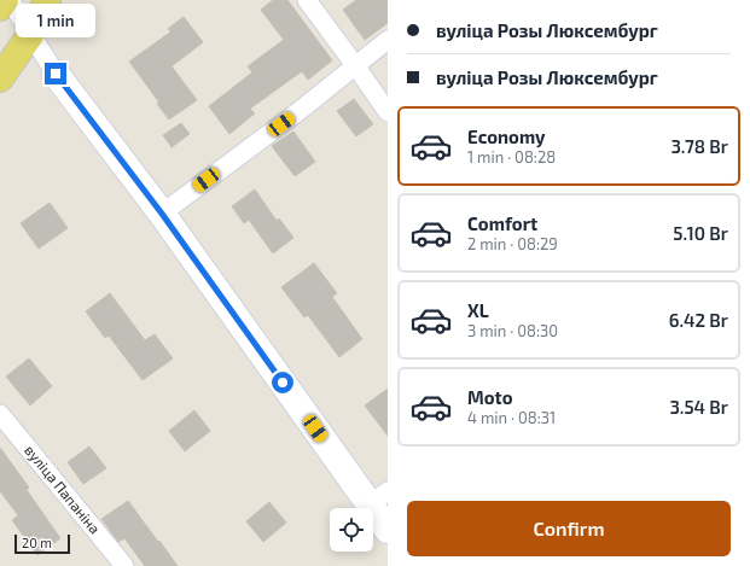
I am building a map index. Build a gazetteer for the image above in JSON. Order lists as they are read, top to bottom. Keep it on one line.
{"streets":{"street":["вуліца Папаніна"]},"scale_bar":"20 m","page":{"banner":["вуліца Розы Люксембург","вуліца Розы Люксембург"],"bubble":"1 min","list":[{"name":"Economy","note":"1 min · 08:28","value":"3.78 Br"},{"name":"Comfort","note":"2 min · 08:29","value":"5.10 Br"},{"name":"XL","note":"3 min · 08:30","value":"6.42 Br"},{"name":"Moto","note":"4 min · 08:31","value":"3.54 Br"}],"buttons":"Confirm","scale":"20 m"}}
